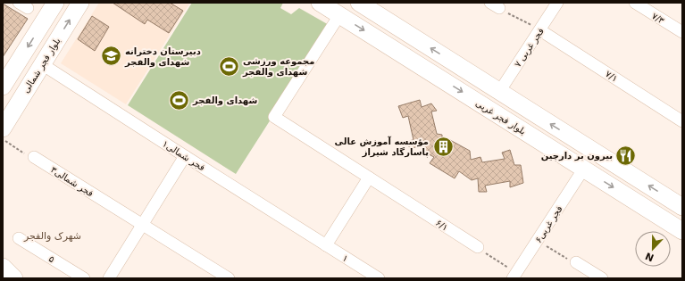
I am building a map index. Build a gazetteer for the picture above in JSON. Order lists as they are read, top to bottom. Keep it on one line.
{"streets":{"main road":["بلوار فجر شمالی","بلوار فجر غربی"],"street":["۷/۳","۷ فجر غربی","۷/۱","فجر شمالی۱","فجر شمالی۳","فجر غربی۶","۶/۱","۱","۵"]},"crossings":[["۷ فجر غربی","۷/۱"],["بلوار فجر شمالی","فجر شمالی۱"],["بلوار فجر غربی","فجر غربی۶"],["بلوار فجر غربی","۶/۱"],["فجر شمالی۱","۱"]],"districts":["شهرک والفجر"],"places":{"school or university":["دبیرستان دخترانه شهدای والفجر"],"sports":["مجموعه ورزشی شهدای والفجر","شهدای والفجر"],"building":["مؤسسه آموزش عالی پاسارگاد شیراز"],"restaurant":["بیرون بر دارچین"]},"north":"bottom"}
